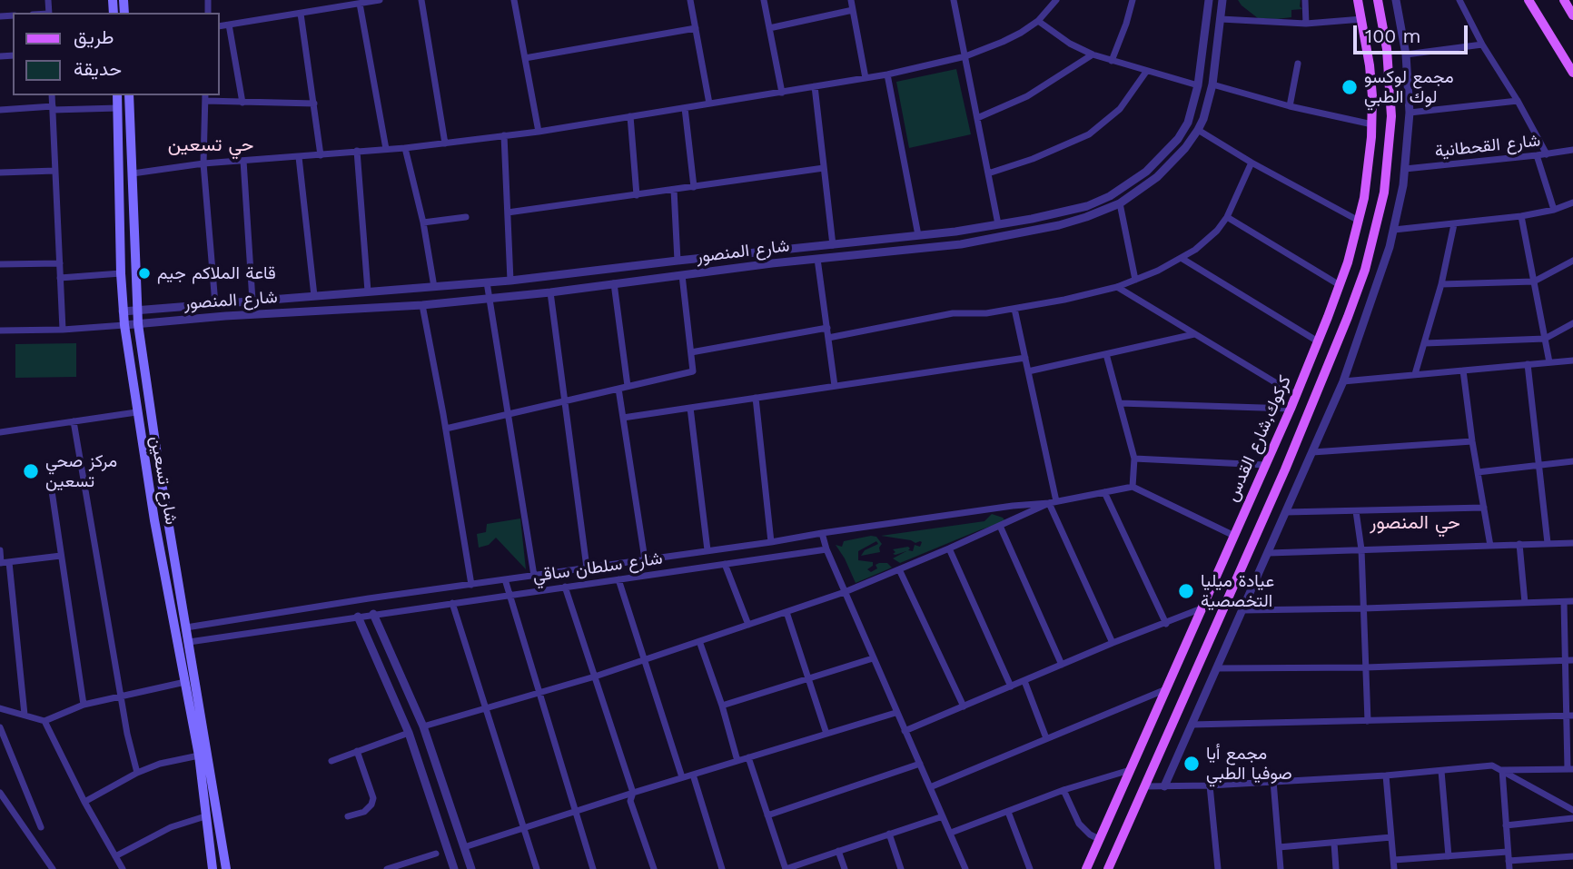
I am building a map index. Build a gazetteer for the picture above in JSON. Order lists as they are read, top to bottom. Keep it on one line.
{"streets":{"main road":["كركوك,شارع القدس","شارع تسعين"],"street":["شارع القحطانية","شارع المنصور","شارع سلطان ساقي"]},"crossings":[["شارع المنصور","شارع تسعين"],["شارع تسعين","شارع سلطان ساقي"]],"districts":["حي تسعين","حي المنصور"],"places":["مجمع لوكسو لوك الطبي","قاعة الملاكم جيم","مركز صحي تسعين","عيادة ميليا التخصصية","مجمع أيا صوفيا الطبي"],"legend":["طريق","حديقة"],"scale_bar":"100 m"}
